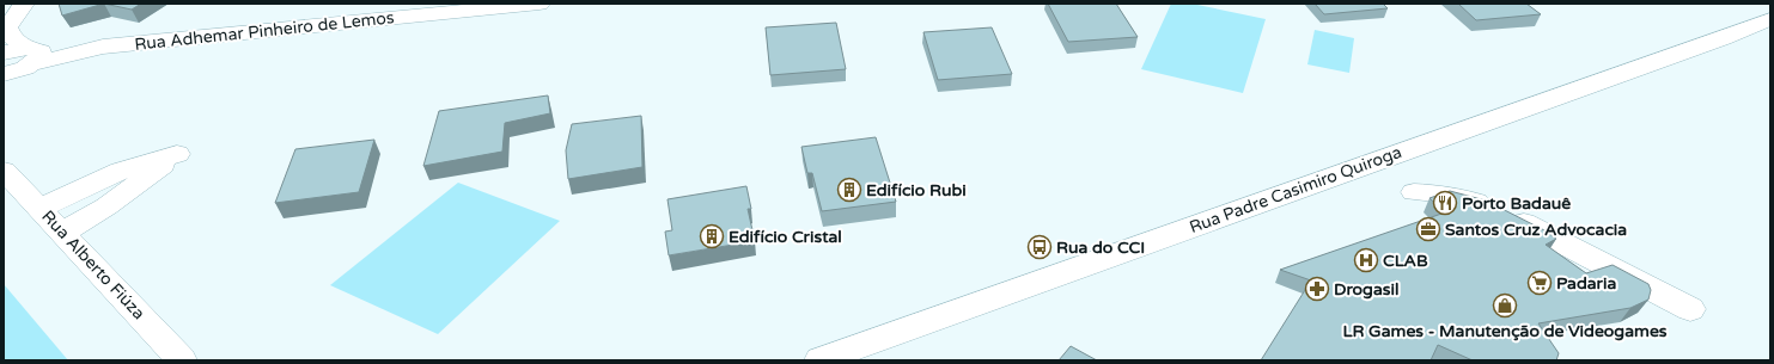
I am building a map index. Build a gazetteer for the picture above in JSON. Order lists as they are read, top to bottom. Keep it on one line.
{"streets":{"street":["Rua Adhemar Pinheiro de Lemos","Rua Padre Casimiro Quiroga","Rua Alberto Fiúza"]},"places":{"building":["Edifício Rubi","Edifício Cristal"],"restaurant":["Porto Badauê"],"office":["Santos Cruz Advocacia"],"bus stop":["Rua do CCI"],"hospital":["CLAB"],"supermarket":["Padaria"],"pharmacy":["Drogasil"],"shop":["LR Games - Manutenção de Videogames"]}}
